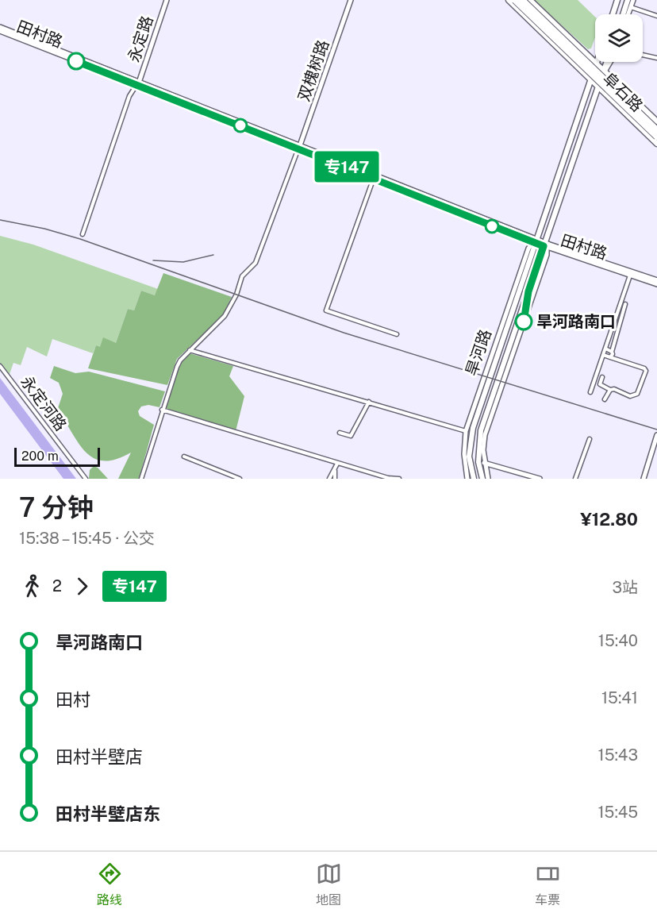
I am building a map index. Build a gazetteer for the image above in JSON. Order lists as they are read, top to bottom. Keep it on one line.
{"streets":{"highway":["阜石路"],"main road":["田村路","永定路","双槐树路","旱河路"],"street":["永定河路"]},"crossings":[["田村路","永定路"],["田村路","双槐树路"],["田村路","旱河路"],["阜石路","旱河路"]],"places":["旱河路南口"],"lines":["bus line 专147"],"scale_bar":"200 m","page":{"on_map":"专147","scale":"200 m","heading":["7 分钟","15:38 – 15:45 · 公交","¥12.80"],"legs":["2","专147","3站"],"list":[{"name":"旱河路南口","value":"15:40"},{"name":"田村","value":"15:41"},{"name":"田村半壁店","value":"15:43"},{"name":"田村半壁店东","value":"15:45"}],"tabs":["路线","地图","车票"]}}
